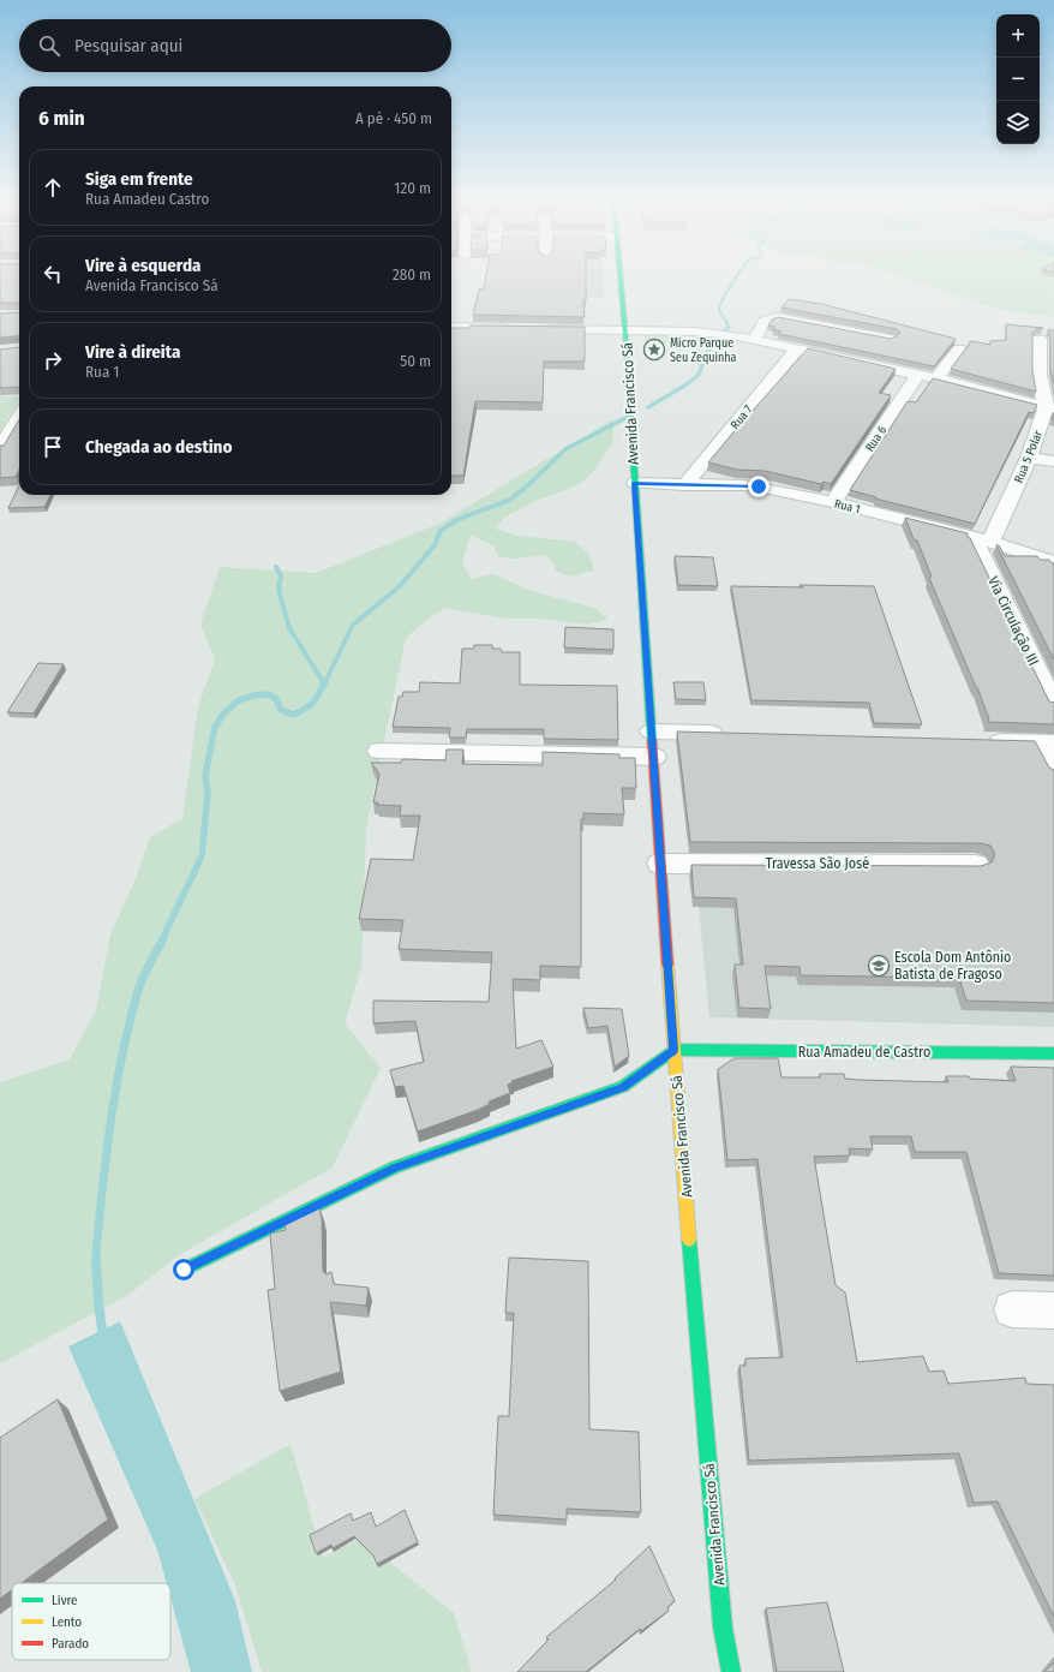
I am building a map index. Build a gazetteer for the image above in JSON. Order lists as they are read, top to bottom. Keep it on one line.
{"streets":{"main road":["Avenida Francisco Sá","Rua Amadeu de Castro"],"street":["Rua 7","Rua 6","Rua 5 Polar","Rua 1","Via Circulação III","Travessa São José"]},"crossings":[["Avenida Francisco Sá","Rua 1"],["Avenida Francisco Sá","Travessa São José"],["Avenida Francisco Sá","Rua Amadeu de Castro"],["Rua 7","Rua 1"],["Rua 6","Rua 1"],["Rua 5 Polar","Rua 1"],["Rua 5 Polar","Via Circulação III"],["Rua 1","Via Circulação III"]],"places":{"place":["Micro Parque Seu Zequinha"],"school or university":["Escola Dom Antônio Batista de Fragoso"]},"legend":["Livre","Lento","Parado"],"page":{"map_buttons":["+","−"],"search":"Pesquisar aqui","heading":["6 min","A pé · 450 m"],"list":[["Siga em frente","Rua Amadeu Castro","120 m"],["Vire à esquerda","Avenida Francisco Sá","280 m"],["Vire à direita","Rua 1","50 m"],"Chegada ao destino"]}}
